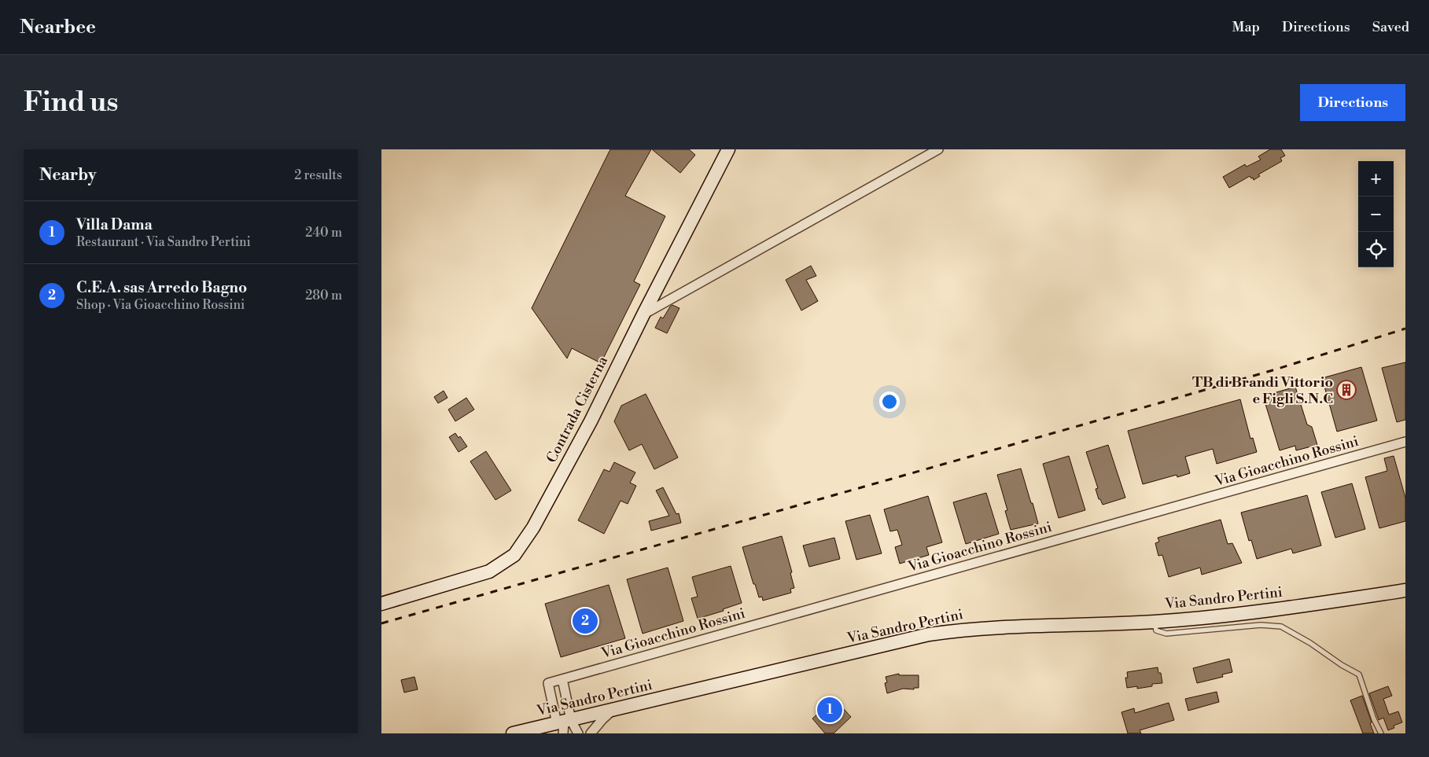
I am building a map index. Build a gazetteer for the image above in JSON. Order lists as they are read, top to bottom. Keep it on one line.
{"streets":{"main road":["Contrada Cisterna","Via Sandro Pertini"],"street":["Via Gioacchino Rossini"]},"crossings":[["Via Gioacchino Rossini","Via Sandro Pertini"]],"places":{"building":["TB di Brandi Vittorio e Figli S.N.C"]},"page":{"header":"Nearbee","nav":["Map","Directions","Saved"],"buttons":"Directions","title":"Find us","heading":["Nearby","2 results"],"map_buttons":["+","−"],"list":[{"mark":"1","name":"Villa Dama","note":"Restaurant · Via Sandro Pertini","value":"240 m"},{"mark":"2","name":"C.E.A. sas Arredo Bagno","note":"Shop · Via Gioacchino Rossini","value":"280 m"}],"pins":["2","1"]}}
